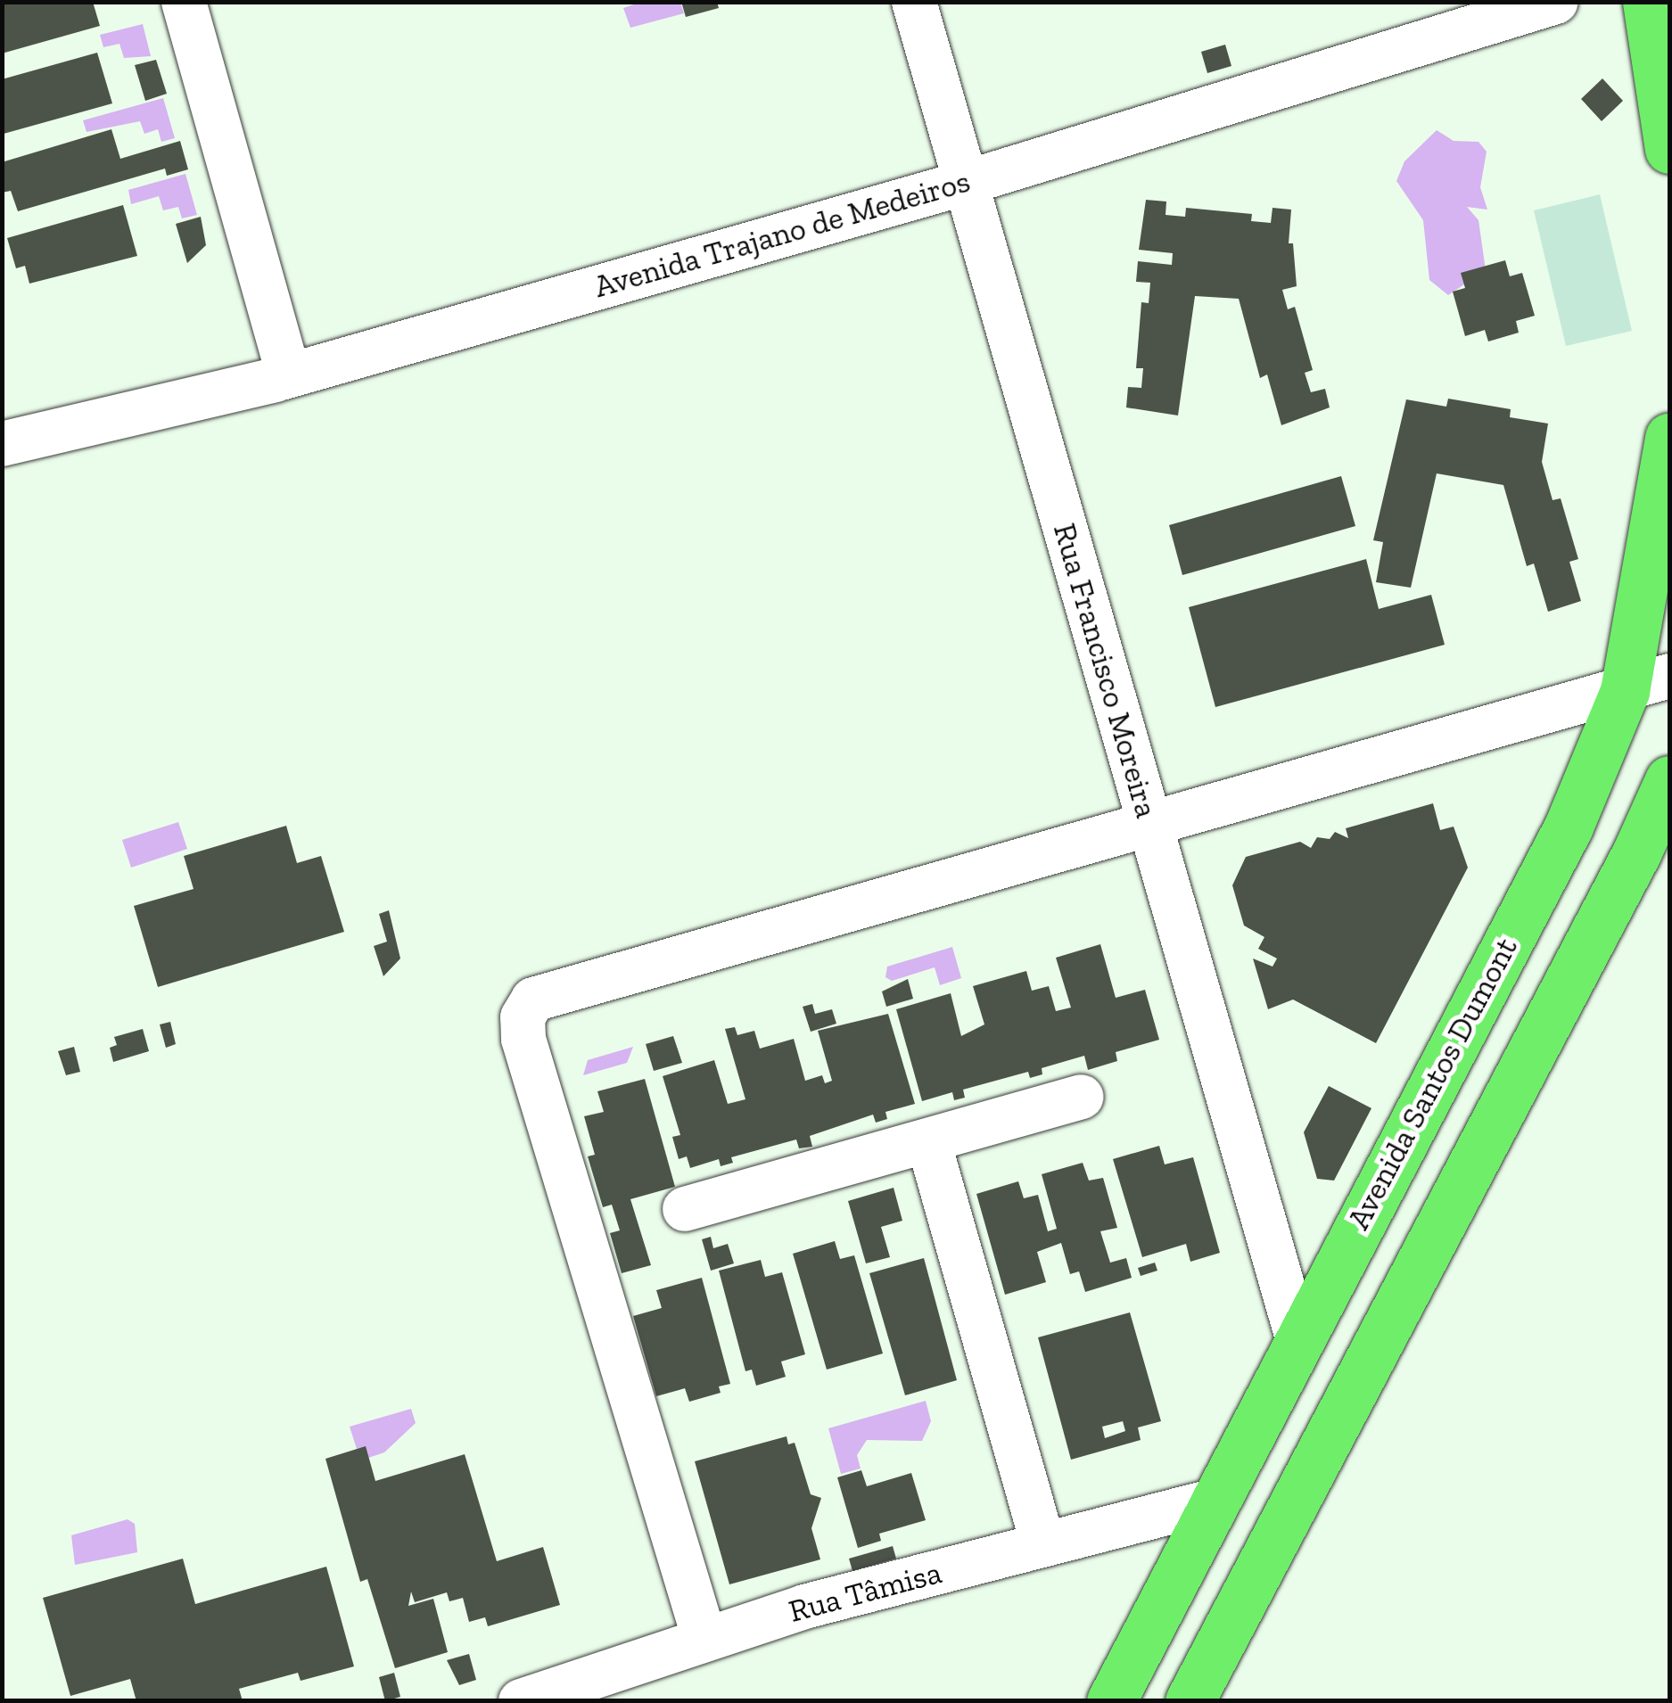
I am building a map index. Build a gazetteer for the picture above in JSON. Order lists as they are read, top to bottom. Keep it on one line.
{"streets":{"main road":["Avenida Santos Dumont"],"street":["Avenida Trajano de Medeiros","Rua Francisco Moreira","Rua Tâmisa"]},"crossings":[["Avenida Trajano de Medeiros","Rua Francisco Moreira"],["Rua Francisco Moreira","Avenida Santos Dumont"],["Avenida Santos Dumont","Rua Tâmisa"]]}
